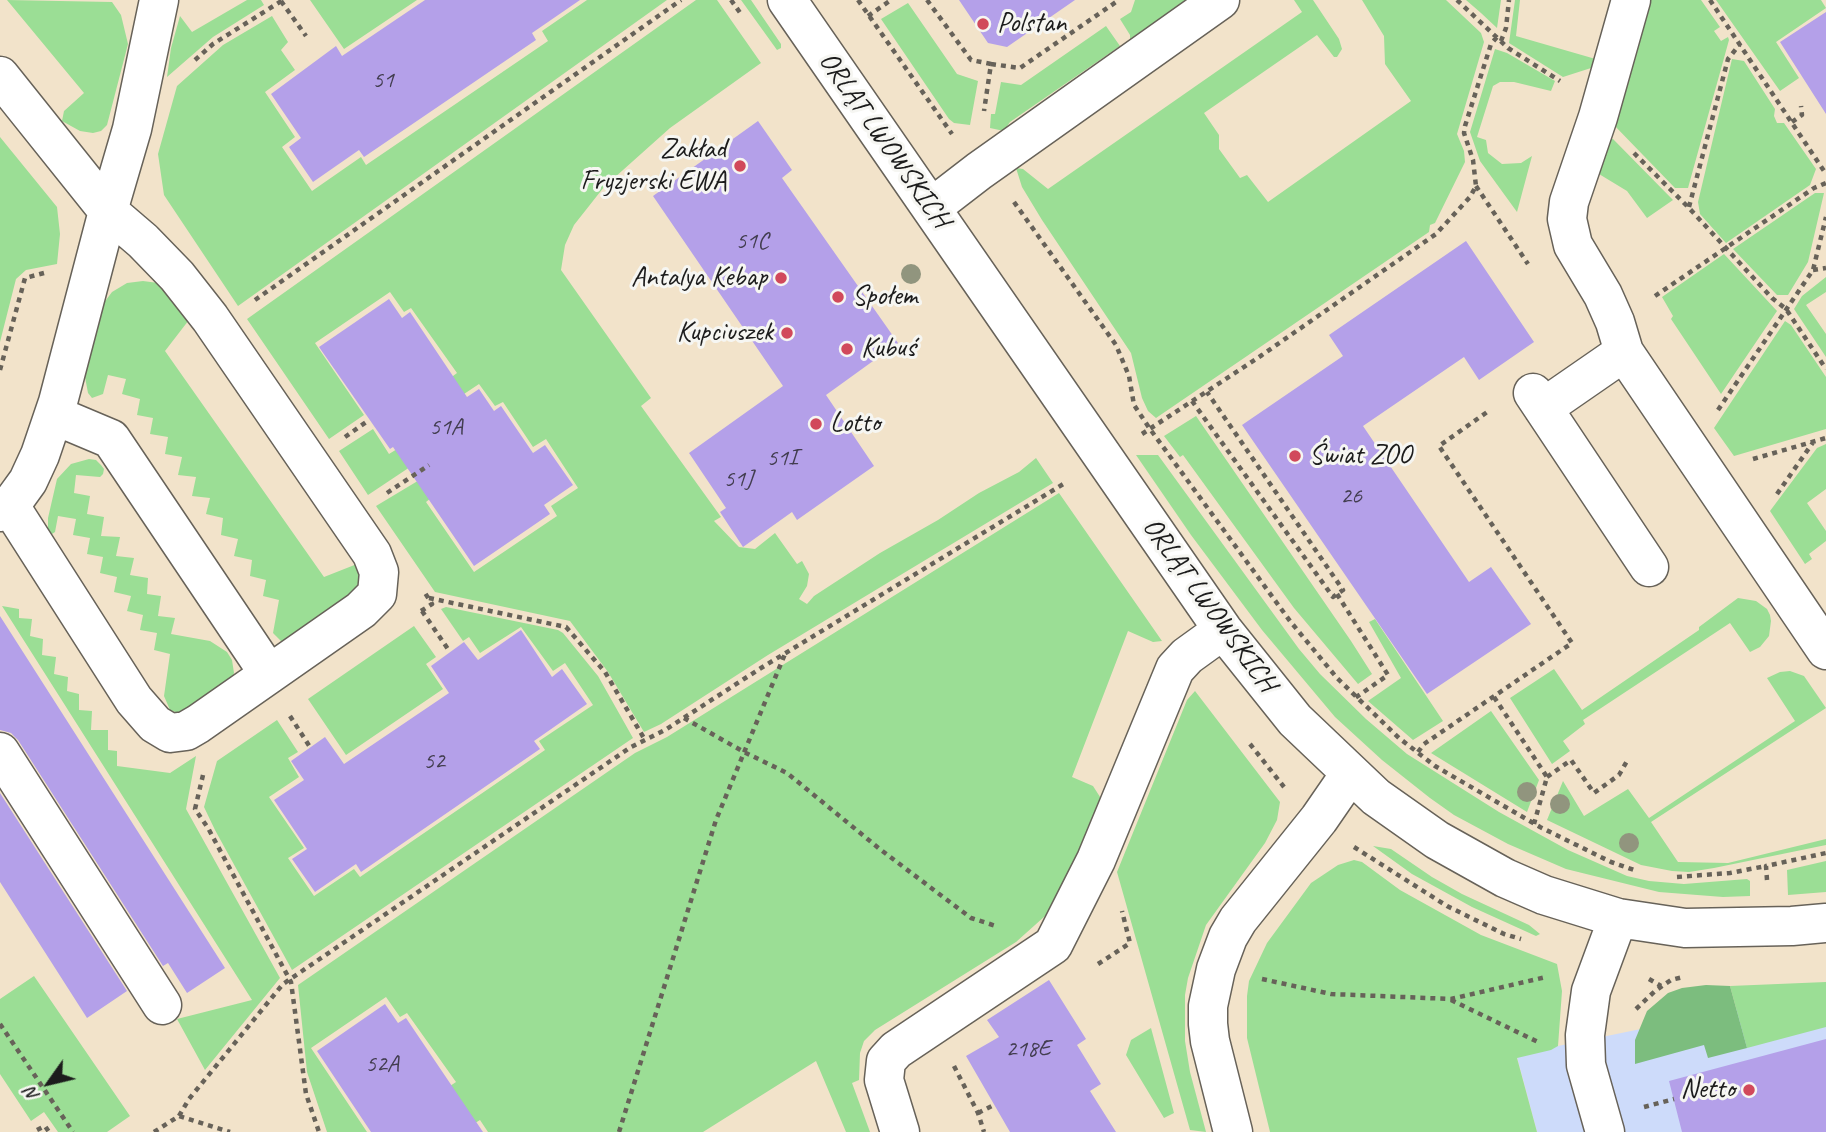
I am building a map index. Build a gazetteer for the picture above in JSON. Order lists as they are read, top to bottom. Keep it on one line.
{"streets":{"street":["ORLĄT LWOWSKICH"]},"places":["Polstan","Zakład Fryzjerski EWA","Antalya Kebap","Społem","Kupciuszek","Kubuś","Lotto","Świat ZOO","Netto"],"house_numbers":["51","51C","51A","51I","51J","26","52","218E","52A"],"north":"bottom left"}
